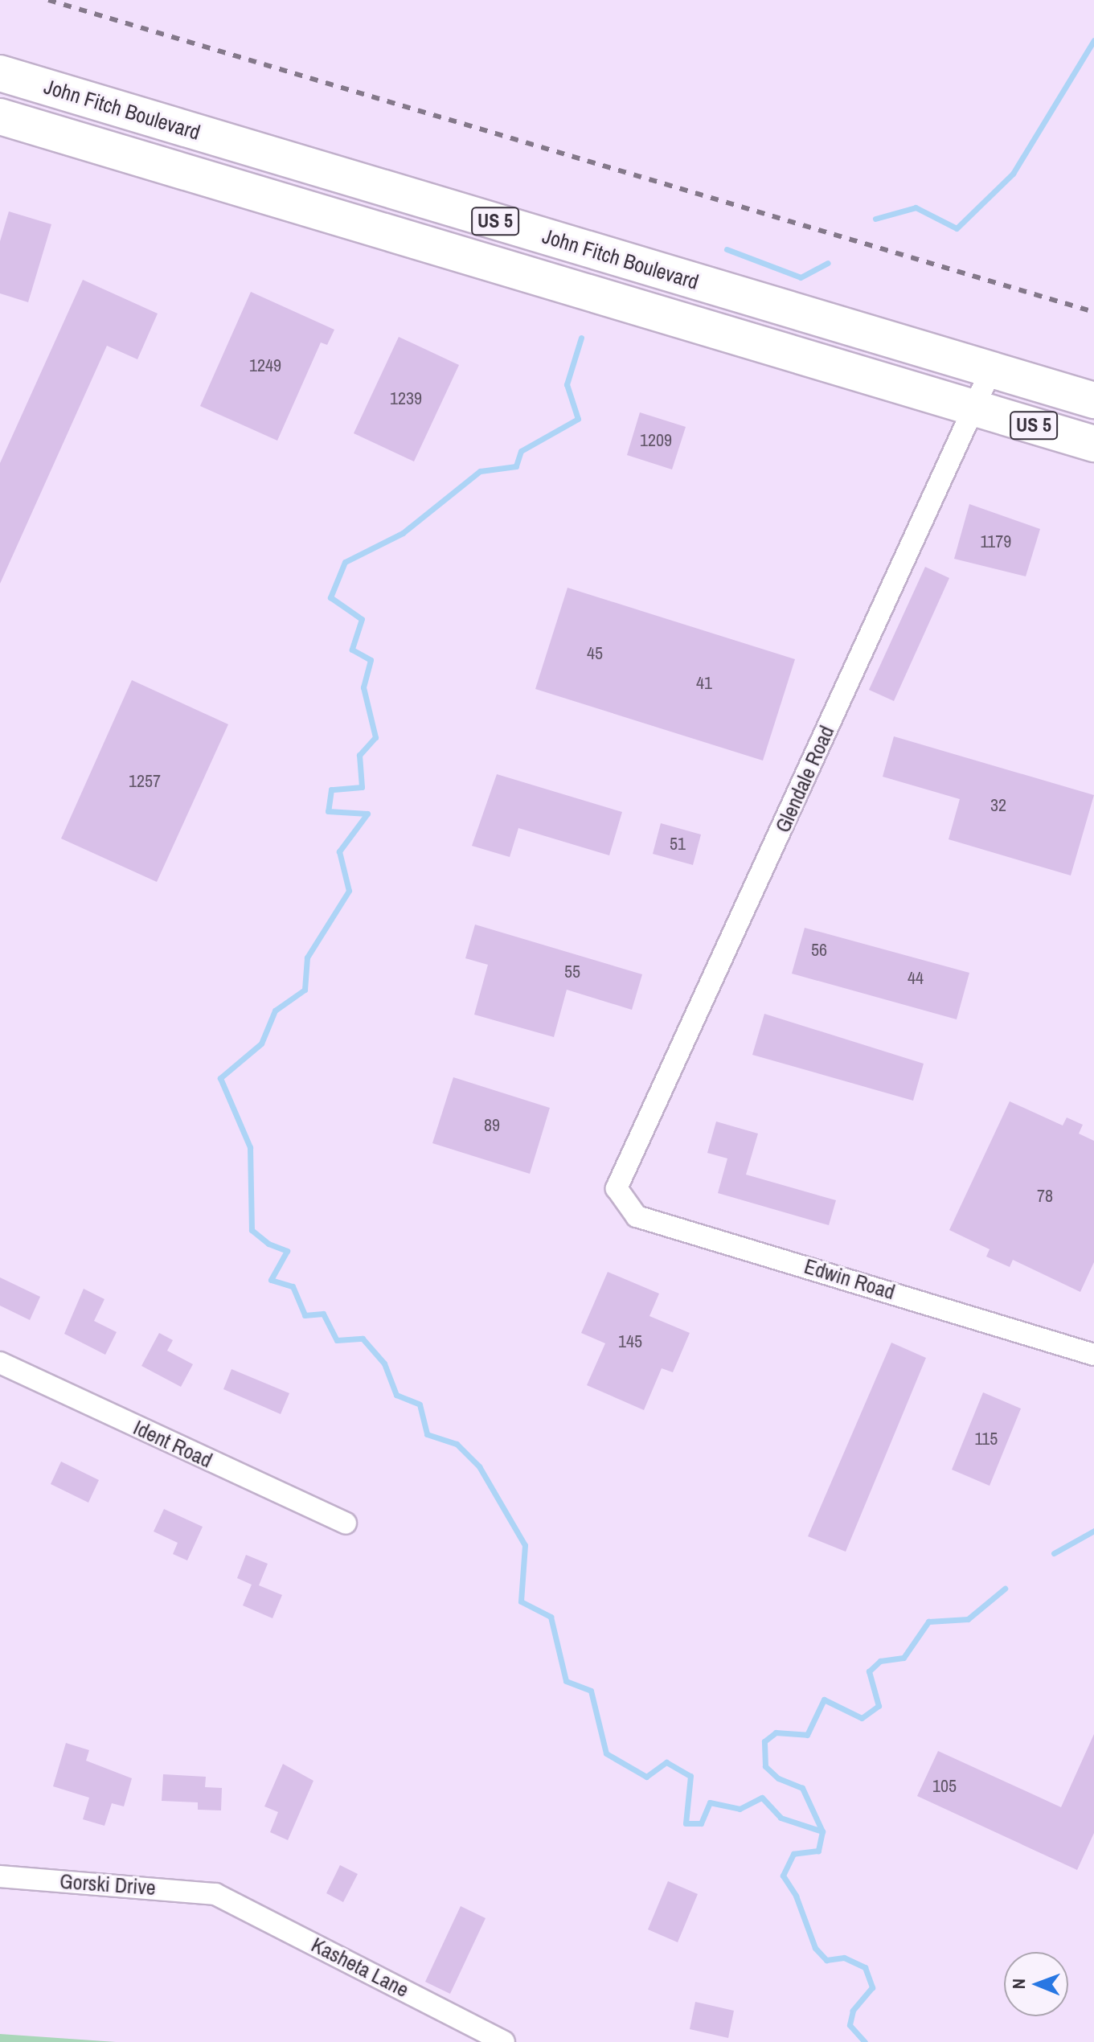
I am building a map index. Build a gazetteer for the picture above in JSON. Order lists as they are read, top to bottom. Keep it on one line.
{"streets":{"highway":["John Fitch Boulevard","US 5"],"street":["Glendale Road","Edwin Road","Ident Road","Gorski Drive","Kasheta Lane"]},"crossings":[["John Fitch Boulevard","Glendale Road"],["Glendale Road","Edwin Road"],["Gorski Drive","Kasheta Lane"]],"house_numbers":["1249","1239","1209","1179","45","41","1257","32","51","56","55","44","89","78","145","115","105"],"north":"left"}
